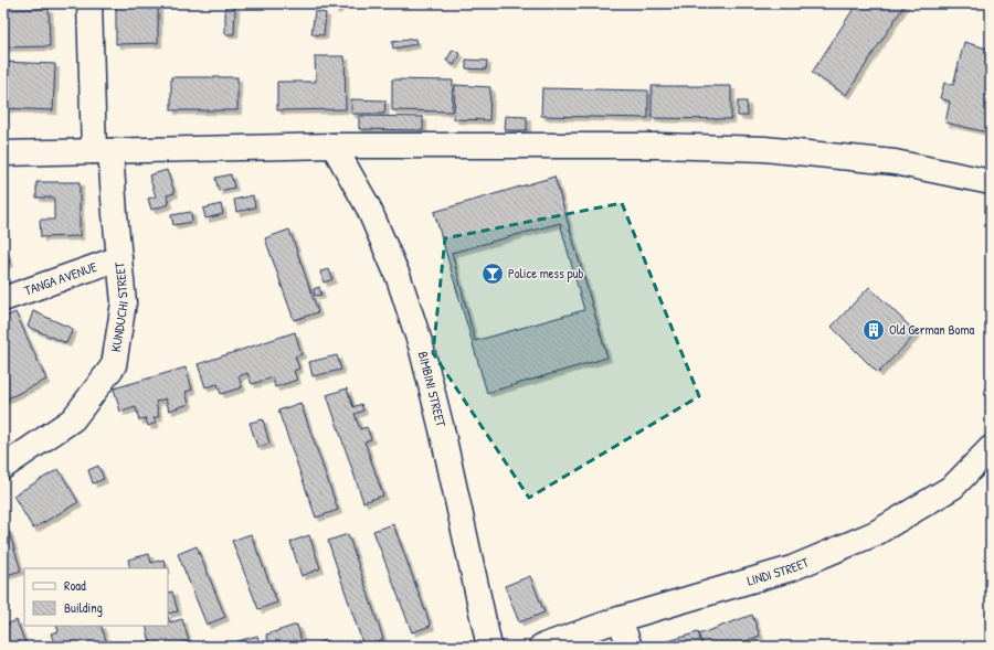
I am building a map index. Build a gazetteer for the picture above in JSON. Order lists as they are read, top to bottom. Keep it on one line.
{"streets":{"main road":["TANGA AVENUE","KUNDUCHI STREET","BIMBINI STREET","LINDI STREET"]},"crossings":[["TANGA AVENUE","KUNDUCHI STREET"]],"places":{"bar":["Police mess pub"],"building":["Old German Boma"]},"legend":["Road","Building"]}
